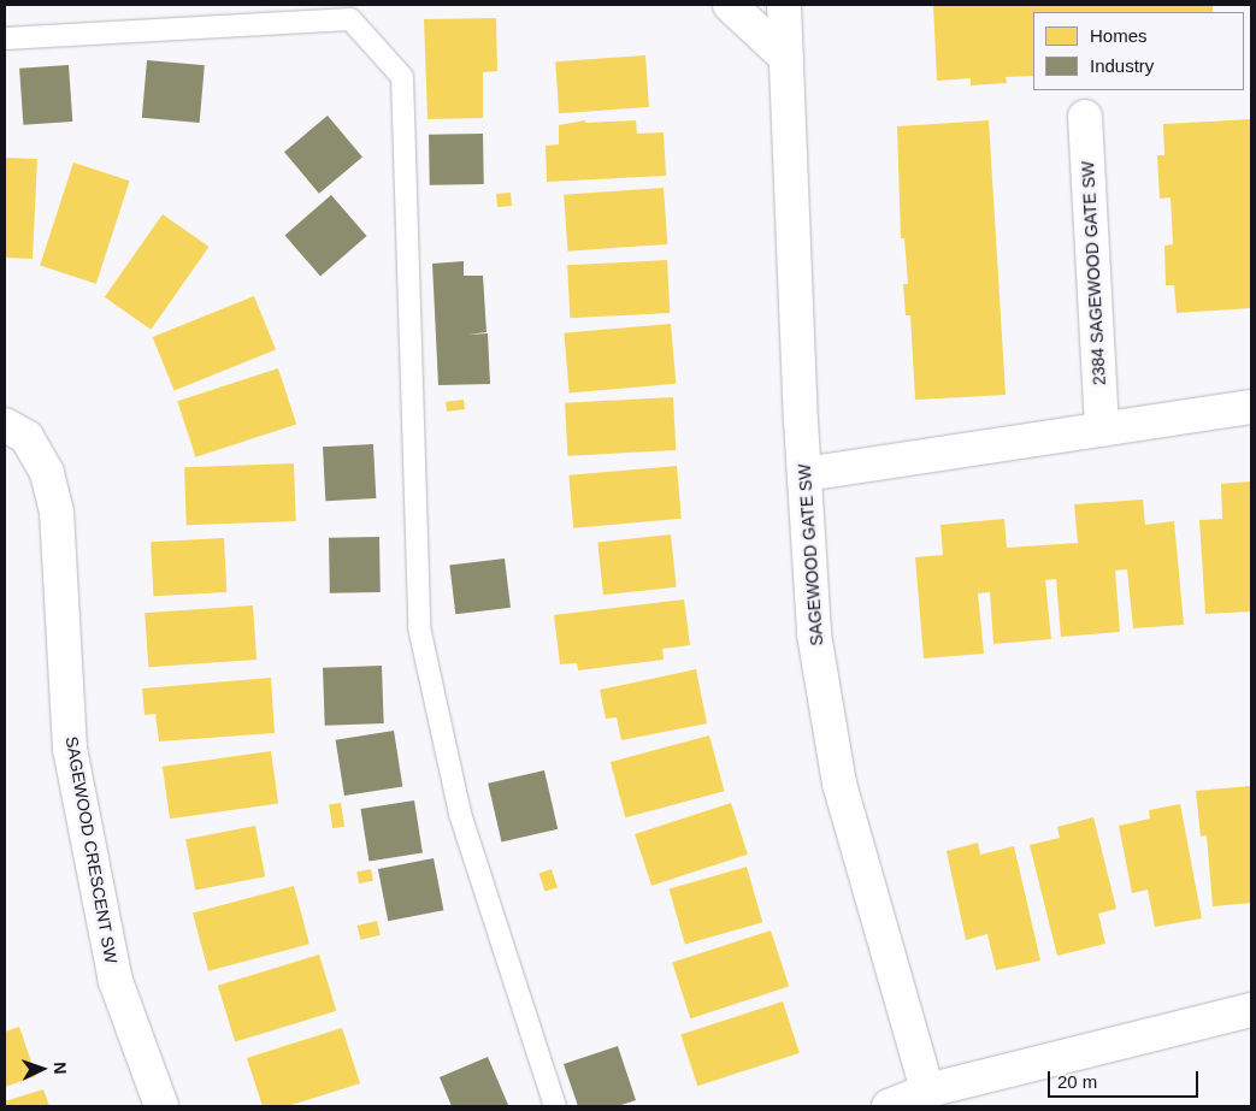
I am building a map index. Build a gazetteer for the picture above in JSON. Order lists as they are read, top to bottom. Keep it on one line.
{"streets":{"street":["2384 SAGEWOOD GATE SW","SAGEWOOD GATE SW","SAGEWOOD CRESCENT SW"]},"legend":["Homes","Industry"],"scale_bar":"20 m","north":"right"}
